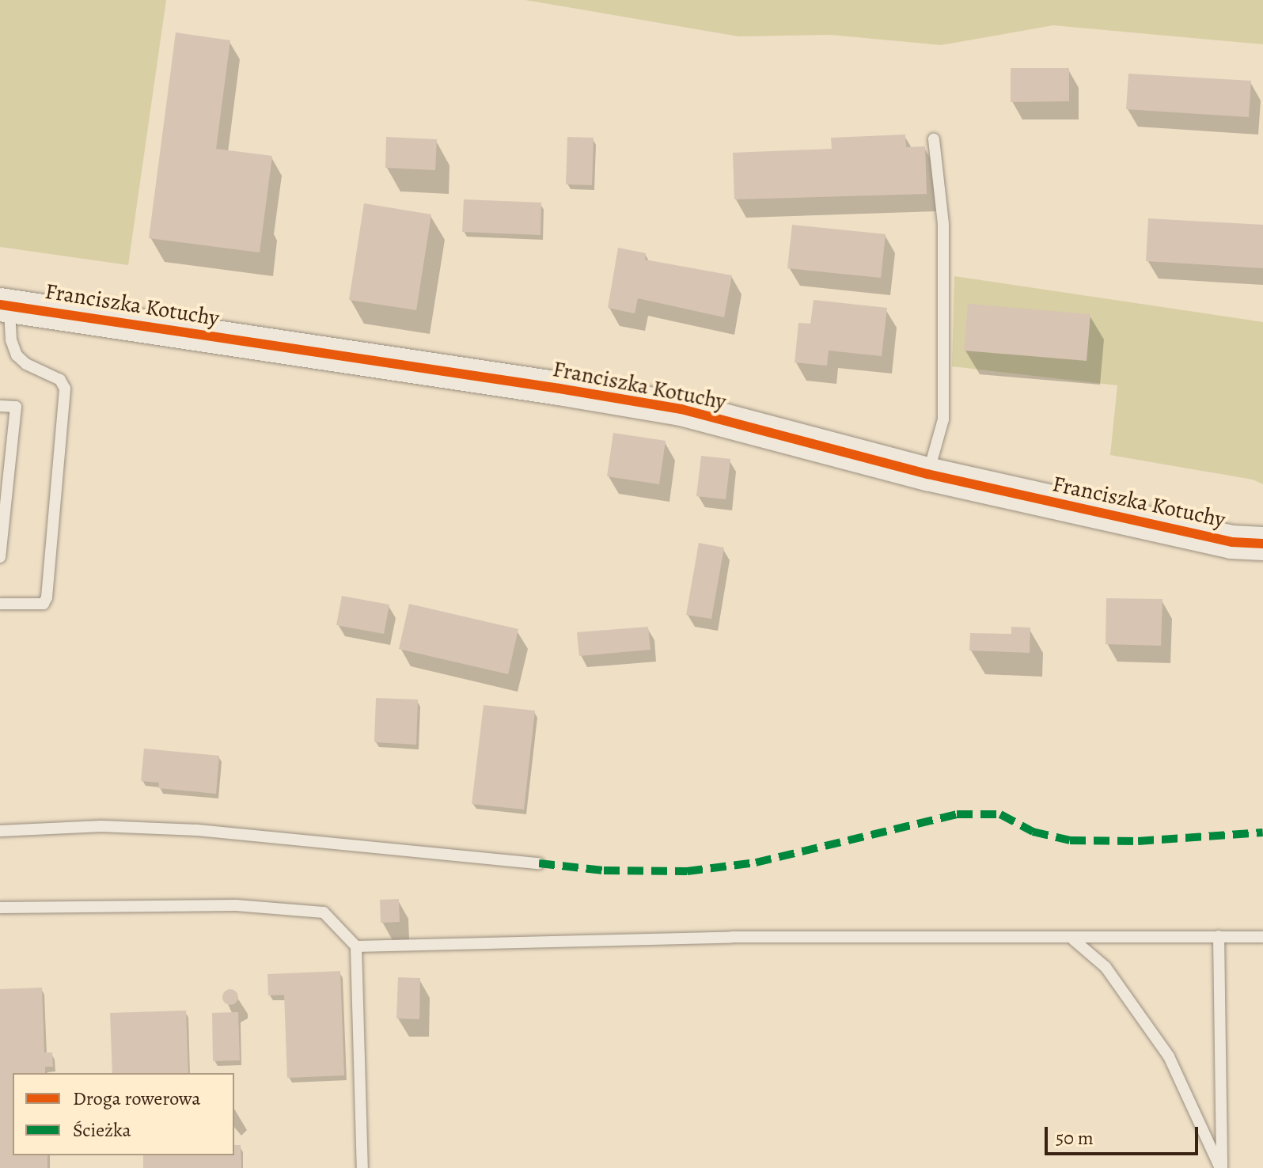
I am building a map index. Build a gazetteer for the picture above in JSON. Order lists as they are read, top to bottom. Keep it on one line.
{"streets":{"street":["Franciszka Kotuchy"]},"legend":["Droga rowerowa","Ścieżka"],"scale_bar":"50 m"}
